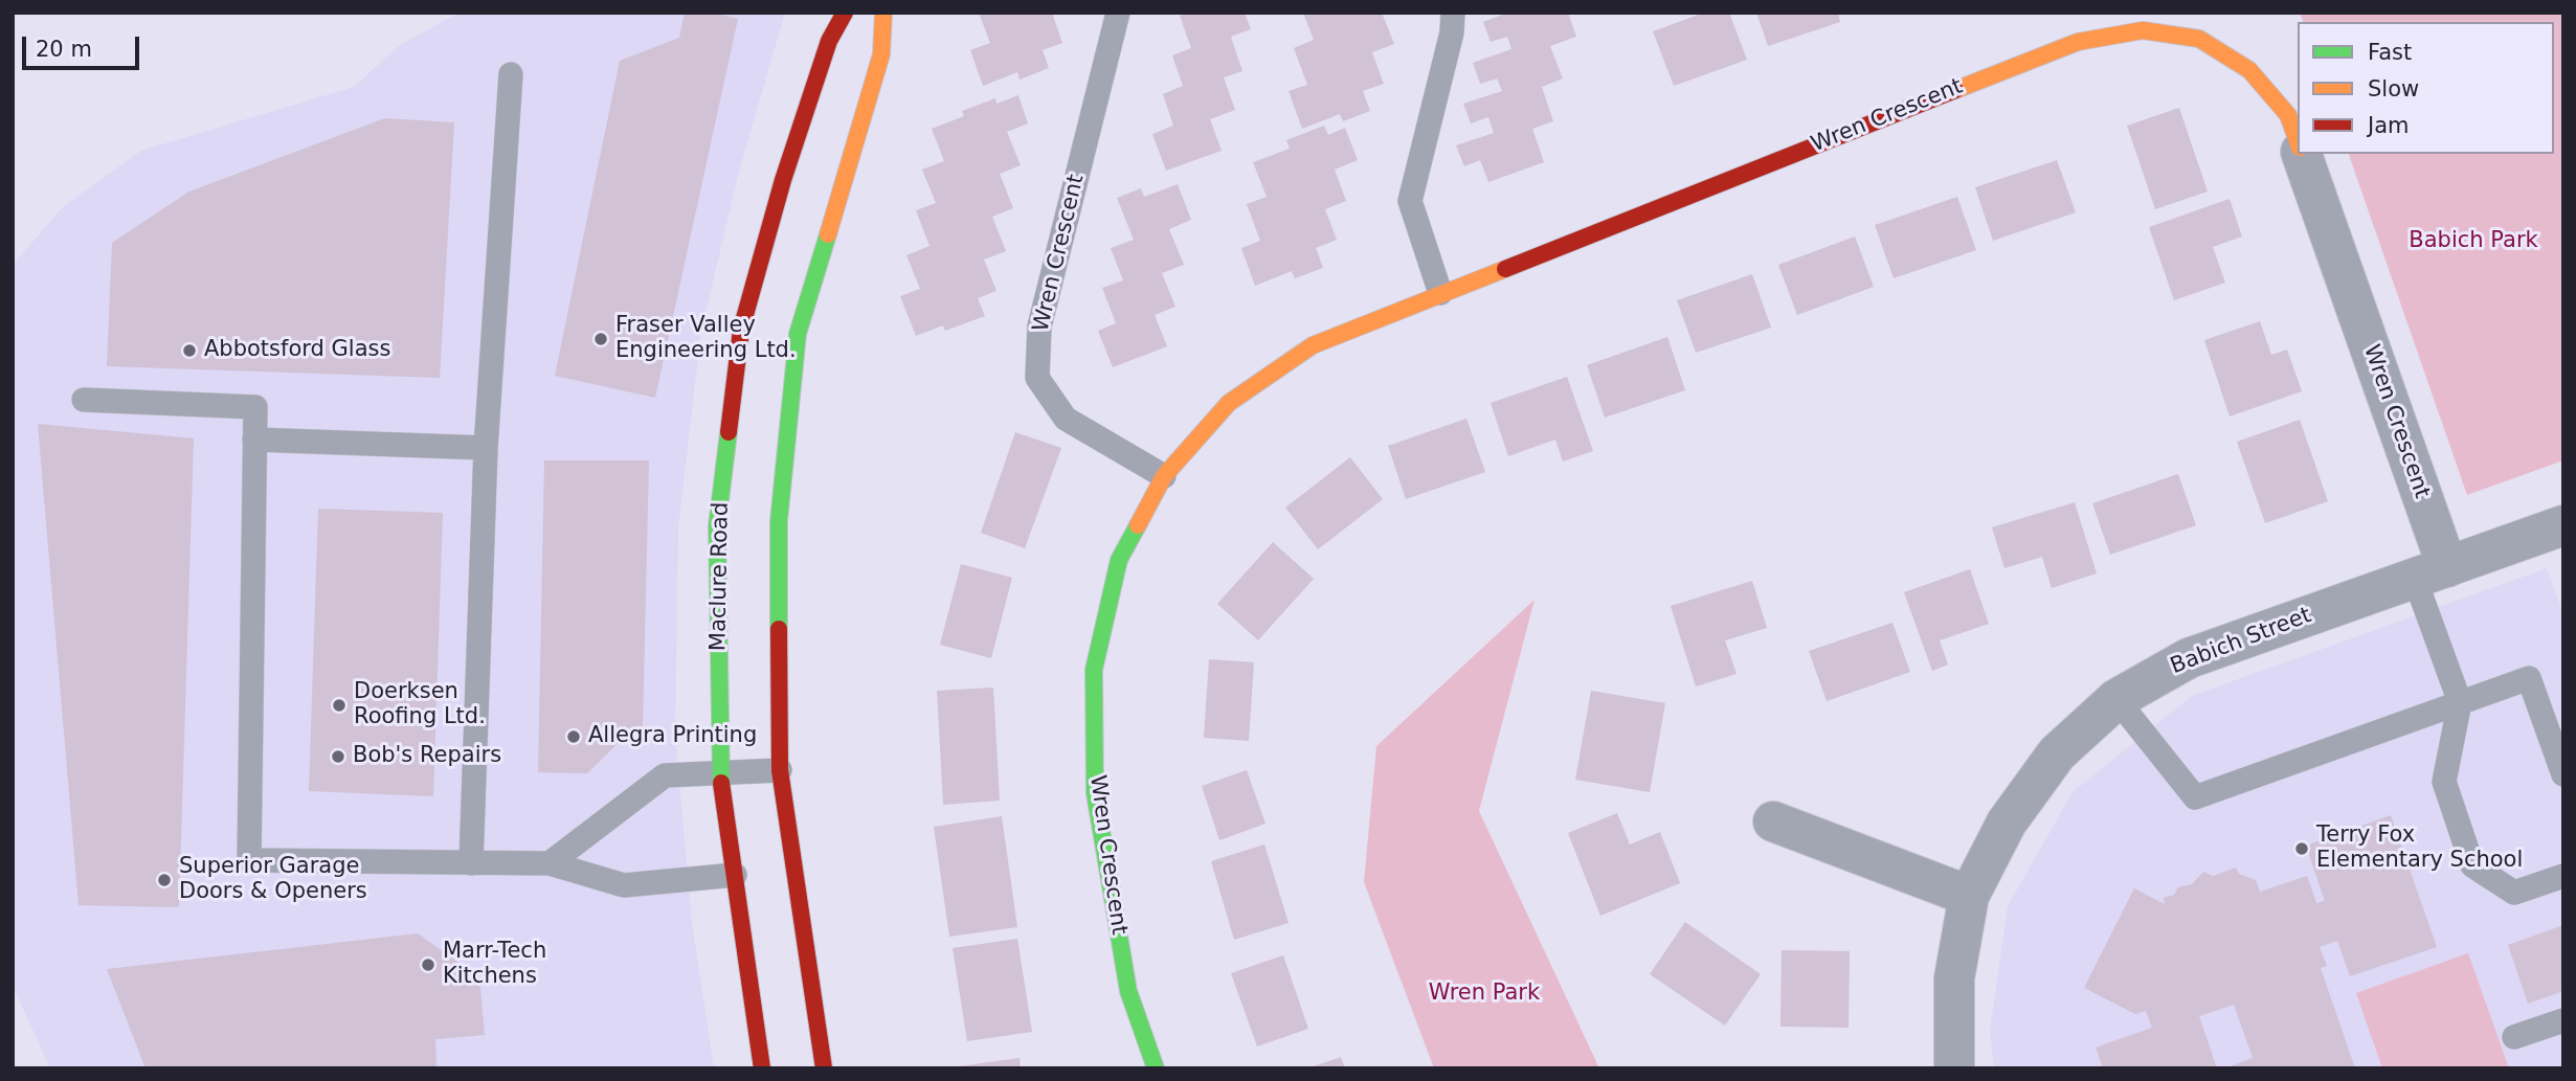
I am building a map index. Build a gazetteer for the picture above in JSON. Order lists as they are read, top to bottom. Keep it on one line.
{"streets":{"main road":["Wren Crescent","Maclure Road"],"street":["Babich Street"]},"crossings":[["Wren Crescent","Babich Street"]],"parks":["Babich Park","Wren Park"],"places":["Fraser Valley Engineering Ltd.","Abbotsford Glass","Doerksen Roofing Ltd.","Allegra Printing","Bob's Repairs","Terry Fox Elementary School","Superior Garage Doors & Openers","Marr-Tech Kitchens"],"legend":["Fast","Slow","Jam"],"scale_bar":"20 m"}
